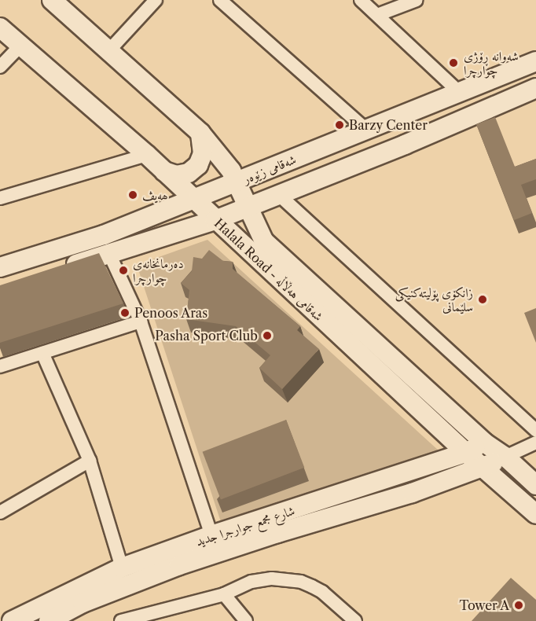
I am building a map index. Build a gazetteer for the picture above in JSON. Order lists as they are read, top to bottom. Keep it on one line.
{"streets":{"street":["شەقامی زێوەر","Halala Road - شەقامی هەڵاڵە","شارع مجمع جوارجرا جديد"]},"crossings":[["شەقامی زێوەر","Halala Road - شەقامی هەڵاڵە"],["Halala Road - شەقامی هەڵاڵە","شارع مجمع جوارجرا جديد"]],"places":["شەوانە ڕۆژی چوارچرا","Barzy Center","ھەیڤ","دەرمانخانەی چوارچرا","زانکۆی پۆلیتەکنیکی سلێمانی","Penoos Aras","Pasha Sport Club","Tower A"]}
